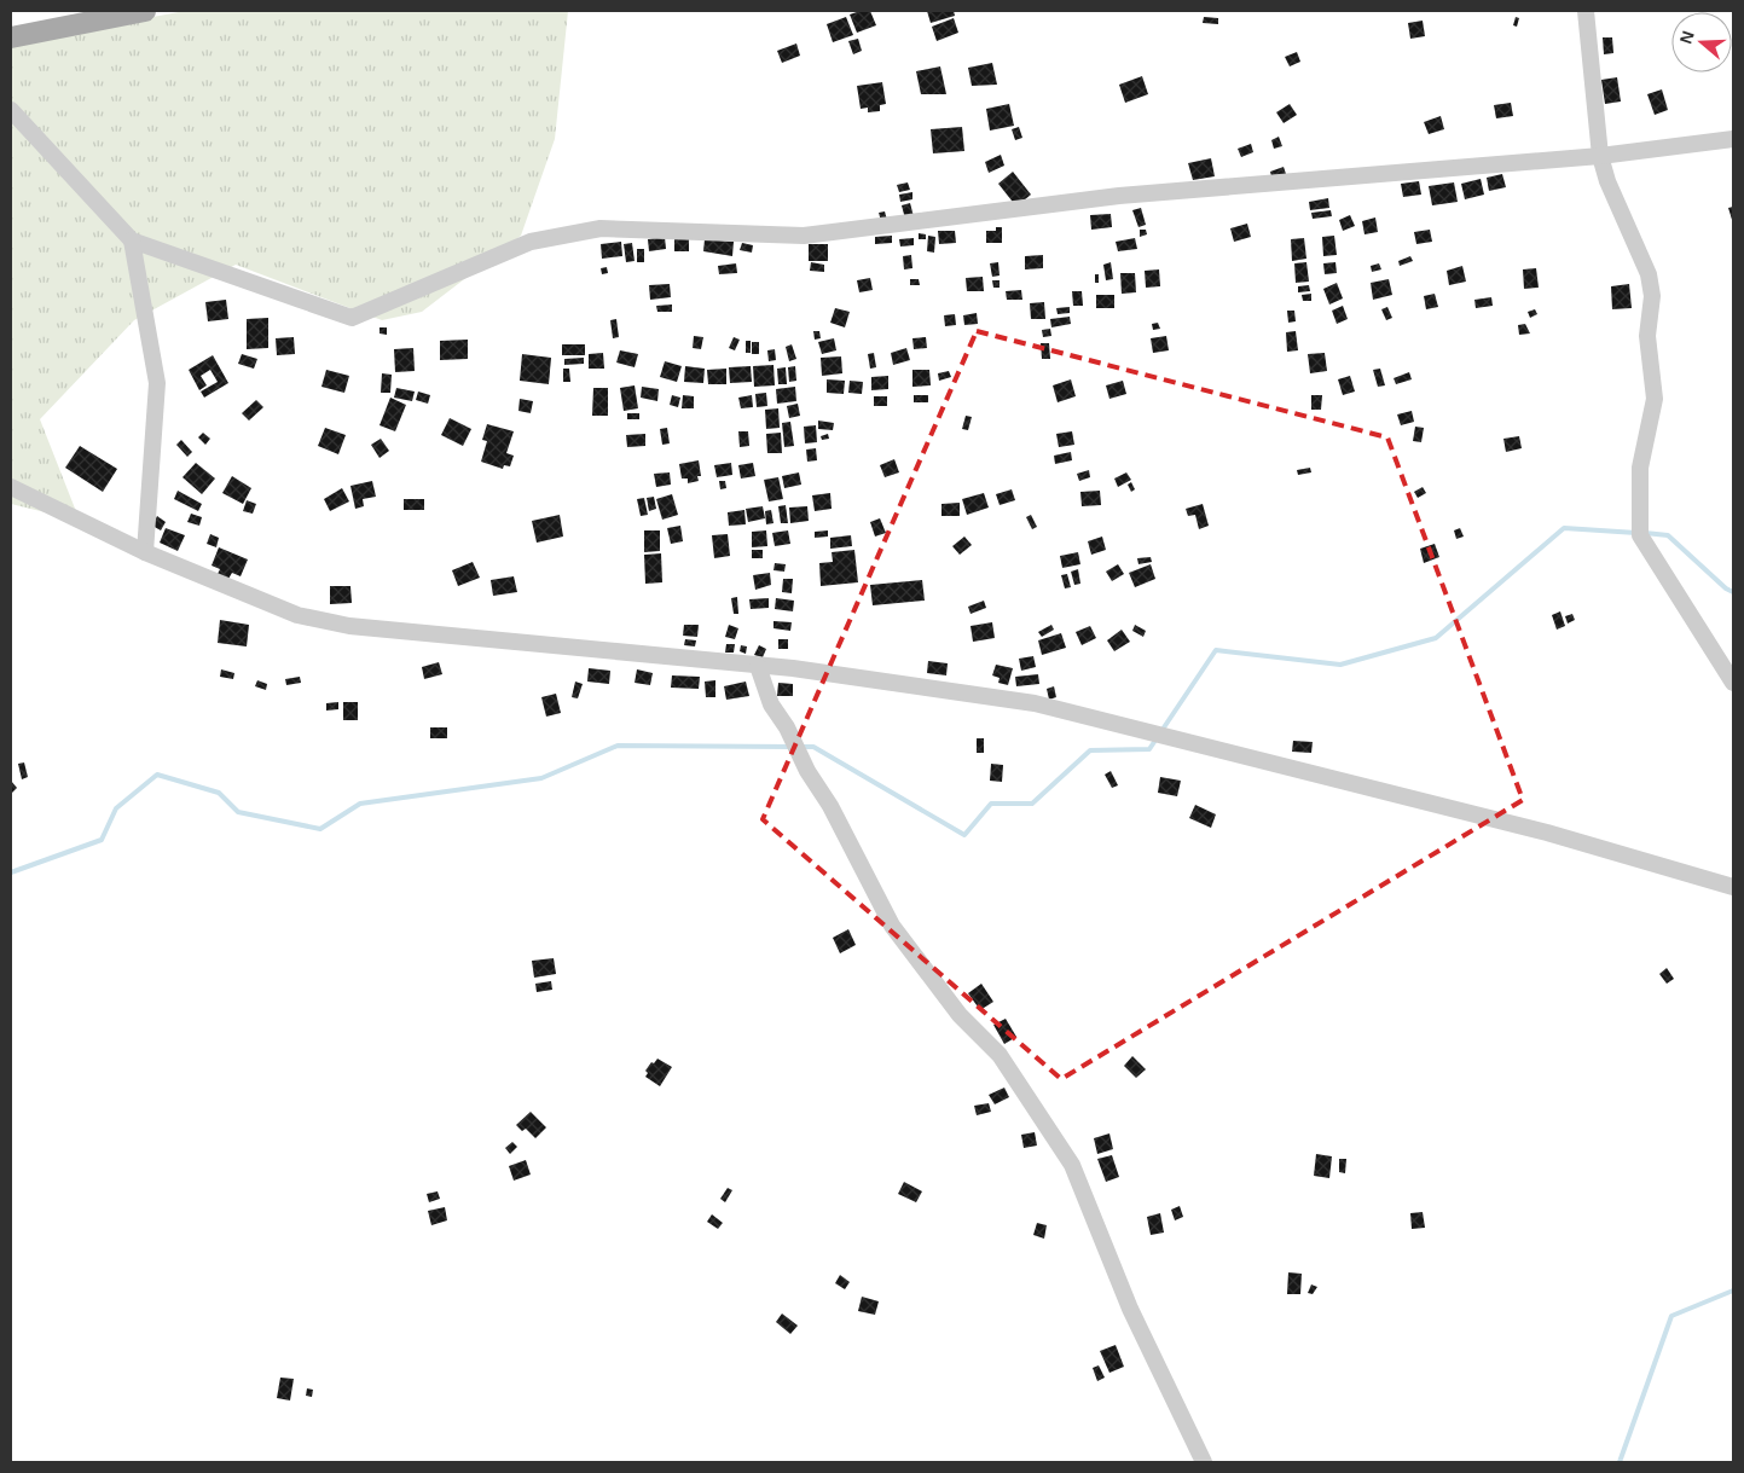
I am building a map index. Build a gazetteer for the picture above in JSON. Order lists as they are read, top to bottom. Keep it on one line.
{"north":"left"}
